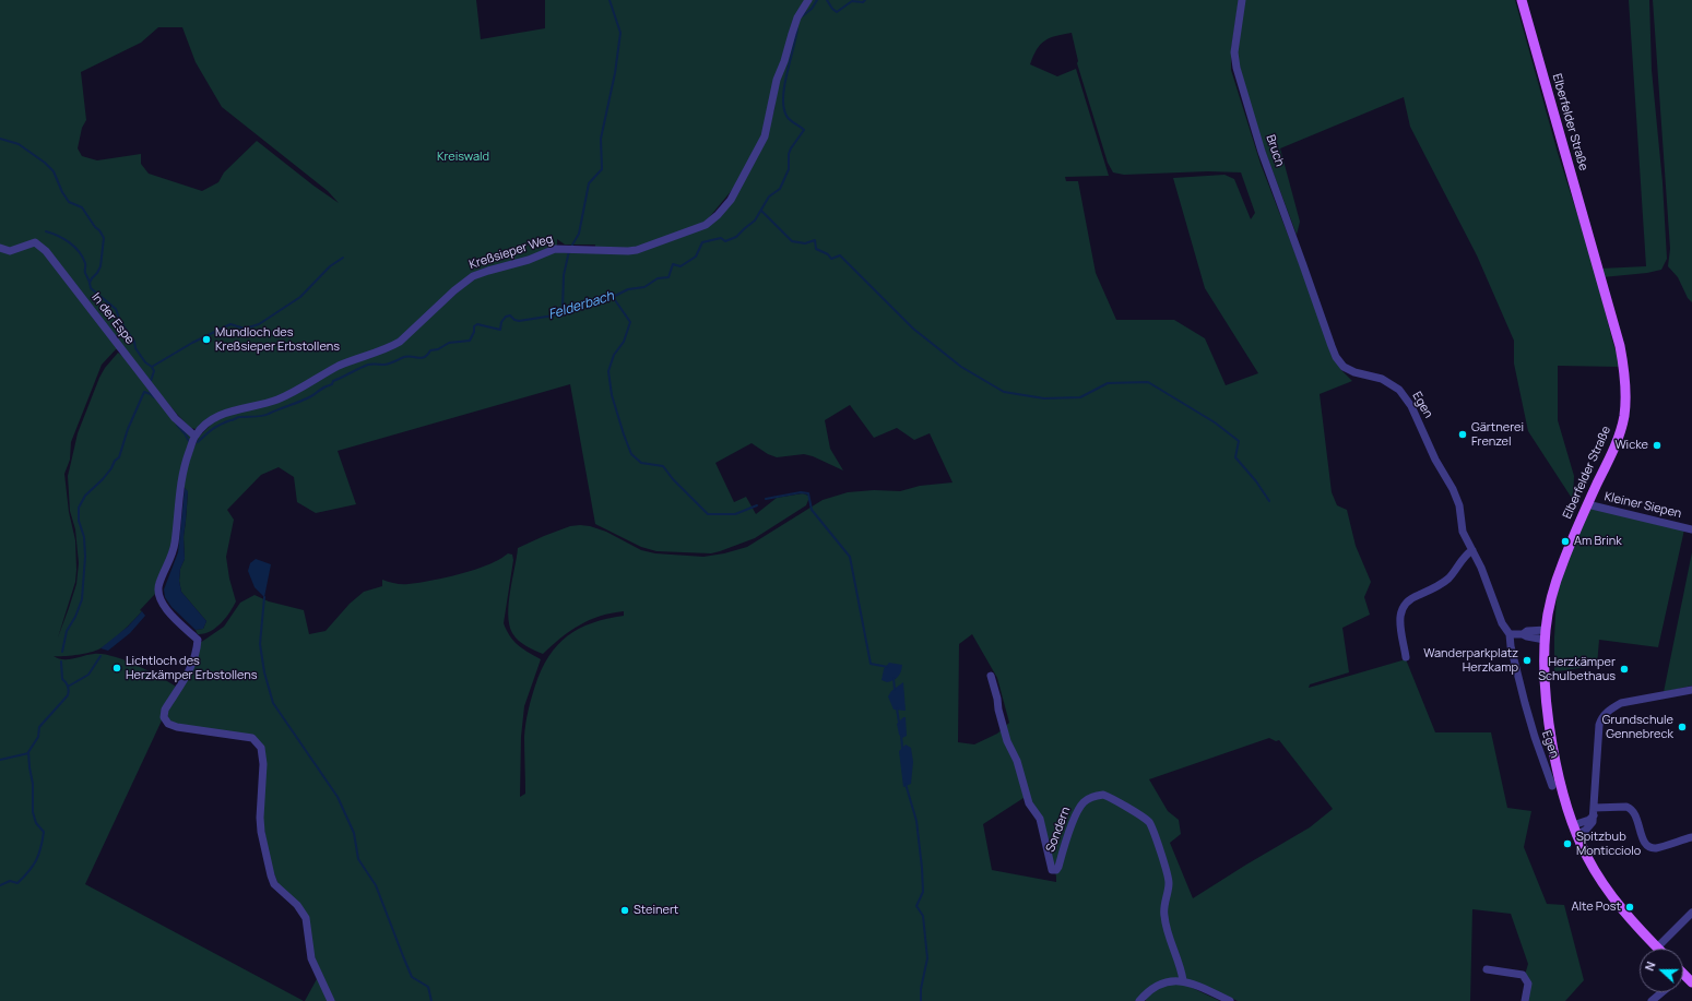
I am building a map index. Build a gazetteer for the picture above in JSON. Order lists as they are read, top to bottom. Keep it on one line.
{"streets":{"main road":["Elberfelder Straße"],"street":["Bruch","Kreßsieper Weg","In der Espe","Egen","Kleiner Siepen","Sondern"]},"crossings":[["Elberfelder Straße","Kleiner Siepen"],["Bruch","Egen"],["Kreßsieper Weg","In der Espe"]],"water":["Felderbach"],"parks":["Kreiswald"],"places":["Mundloch des Kreßsieper Erbstollens","Gärtnerei Frenzel","Wicke","Am Brink","Wanderparkplatz Herzkamp","Lichtloch des Herzkämper Erbstollens","Herzkämper Schulbethaus","Grundschule Gennebreck","Spitzbub Monticciolo","Alte Post","Steinert"],"north":"left"}
